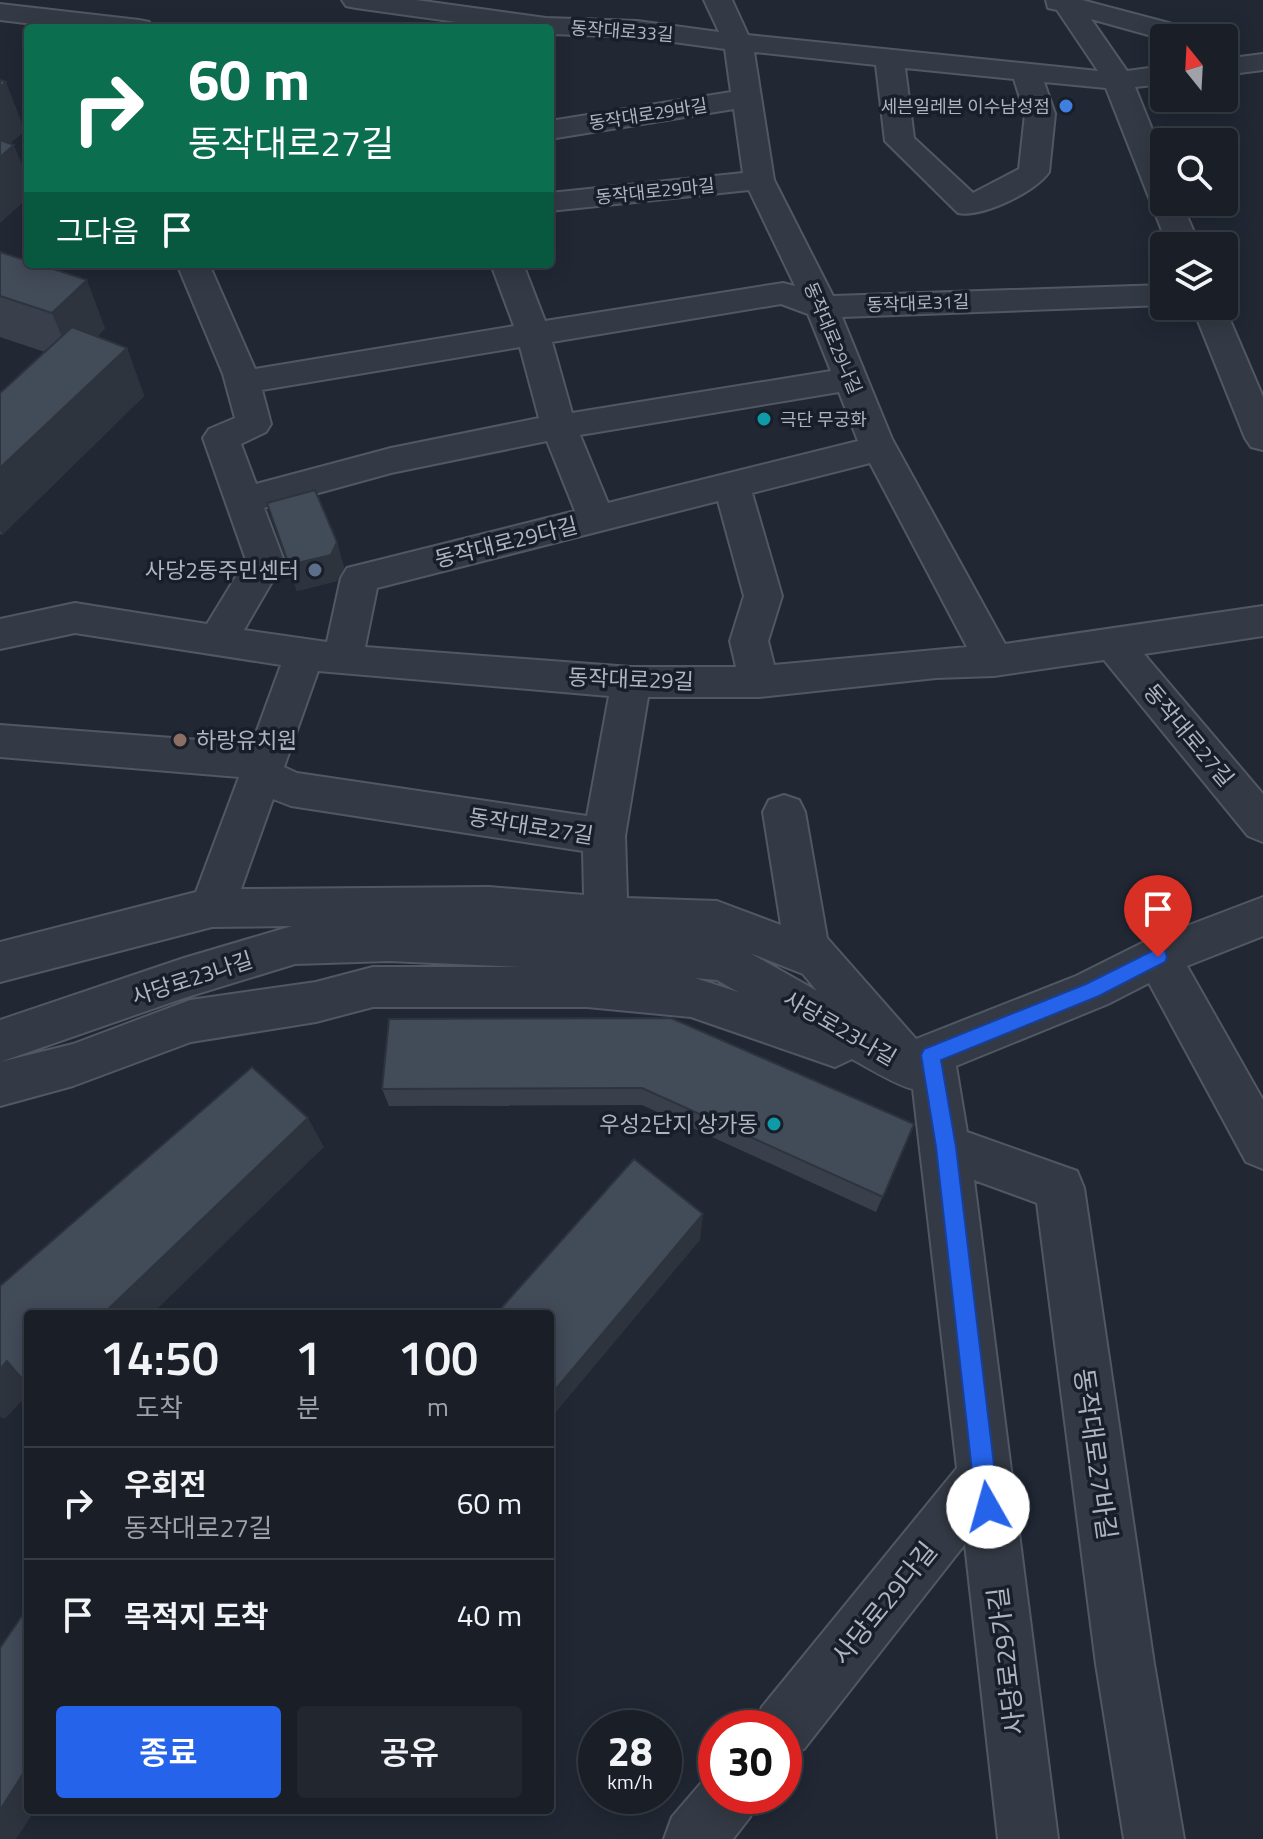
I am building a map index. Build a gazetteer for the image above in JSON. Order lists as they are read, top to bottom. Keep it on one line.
{"streets":{"street":["동작대로33길","동작대로29바길","동작대로29마길","동작대로31길","동작대로29나길","동작대로29다길","동작대로29길","동작대로27길","사당로23나길","동작대로27바길","사당로29다길","사당로29가길"]},"crossings":[["동작대로33길","동작대로29나길"],["동작대로29바길","동작대로29나길"],["동작대로29마길","동작대로29나길"],["동작대로31길","동작대로29나길"],["동작대로29나길","동작대로29다길"],["동작대로29나길","동작대로29길"],["동작대로29다길","동작대로29길"],["동작대로29길","동작대로27길"],["사당로23나길","사당로29가길"],["동작대로27바길","사당로29가길"],["사당로29다길","사당로29가길"]],"places":["세븐일레븐 이수남성점","극단 무궁화","사당2동주민센터","하랑유치원","우성2단지 상가동"],"north":"top","page":{"turn":["60 m","동작대로27길"],"then":"그다음","eta":["14:50","도착","1","분","100","m"],"list":[{"name":"우회전","note":"동작대로27길","value":"60 m"},{"name":"목적지 도착","value":"40 m"}],"buttons":["종료","공유"],"speed":"28 km/h","limit":"30"}}
